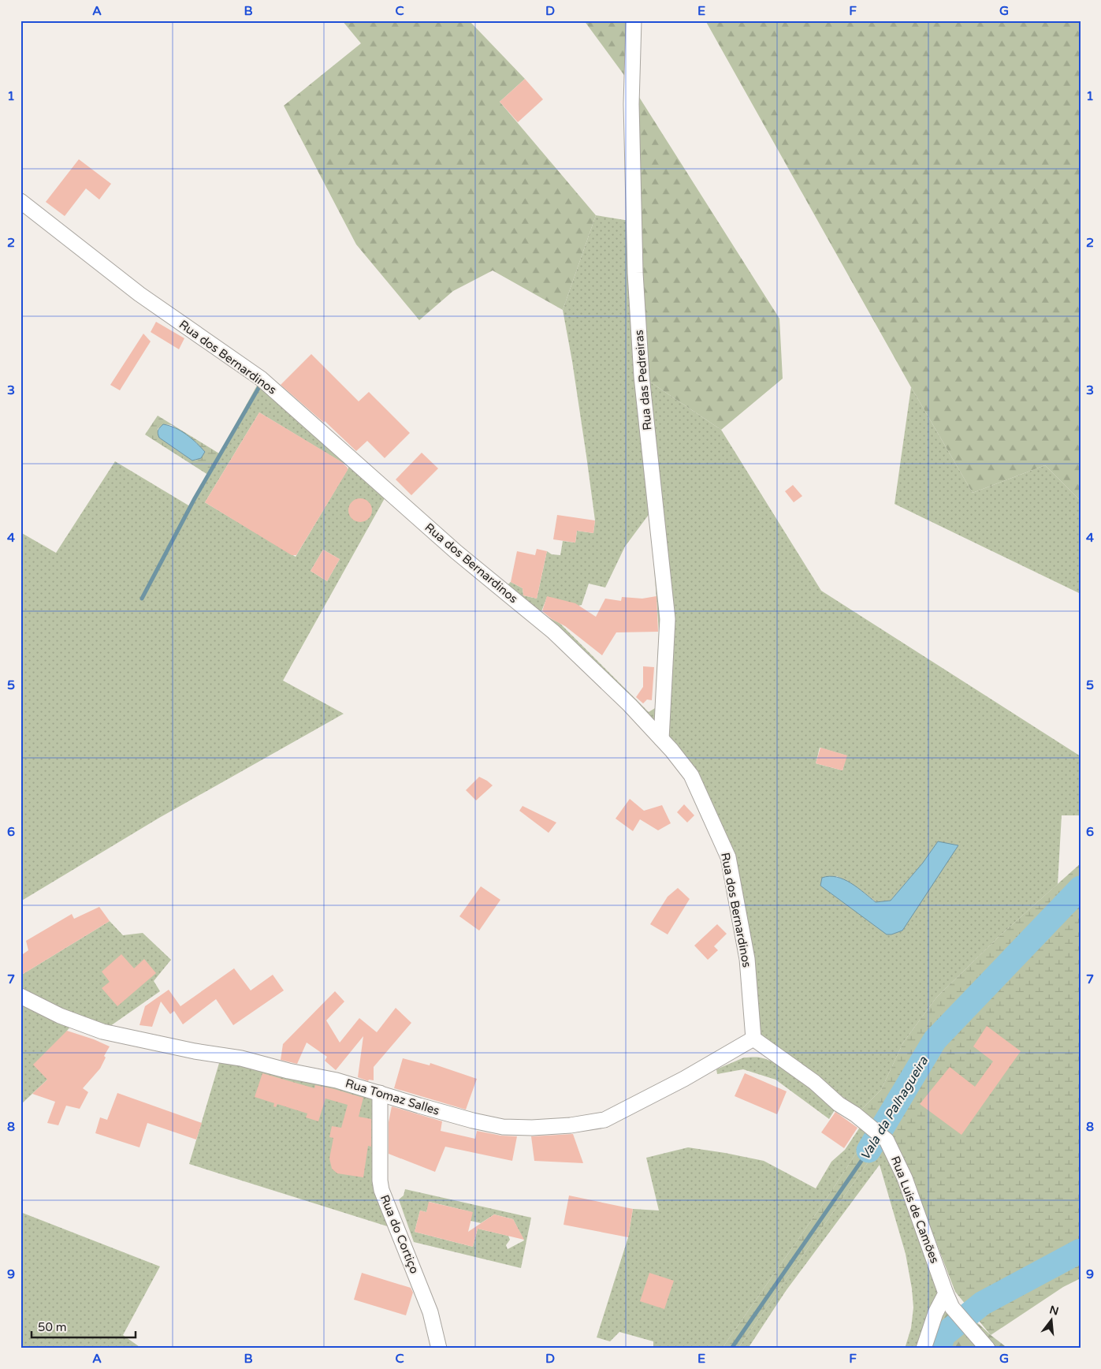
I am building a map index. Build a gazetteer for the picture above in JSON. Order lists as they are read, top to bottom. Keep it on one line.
{"streets":{"street":["Rua dos Bernardinos","Rua das Pedreiras","Rua Tomaz Salles","Rua Luis de Camões","Rua do Cortiço"]},"crossings":[["Rua dos Bernardinos","Rua das Pedreiras"],["Rua dos Bernardinos","Rua Tomaz Salles"],["Rua dos Bernardinos","Rua Luis de Camões"],["Rua Tomaz Salles","Rua Luis de Camões"],["Rua Tomaz Salles","Rua do Cortiço"]],"water":["Vala da Palhagueira"],"scale_bar":"50 m","north":"top","grid":{"columns":["A","B","C","D","E","F","G"],"rows":["1","2","3","4","5","6","7","8","9"]}}
